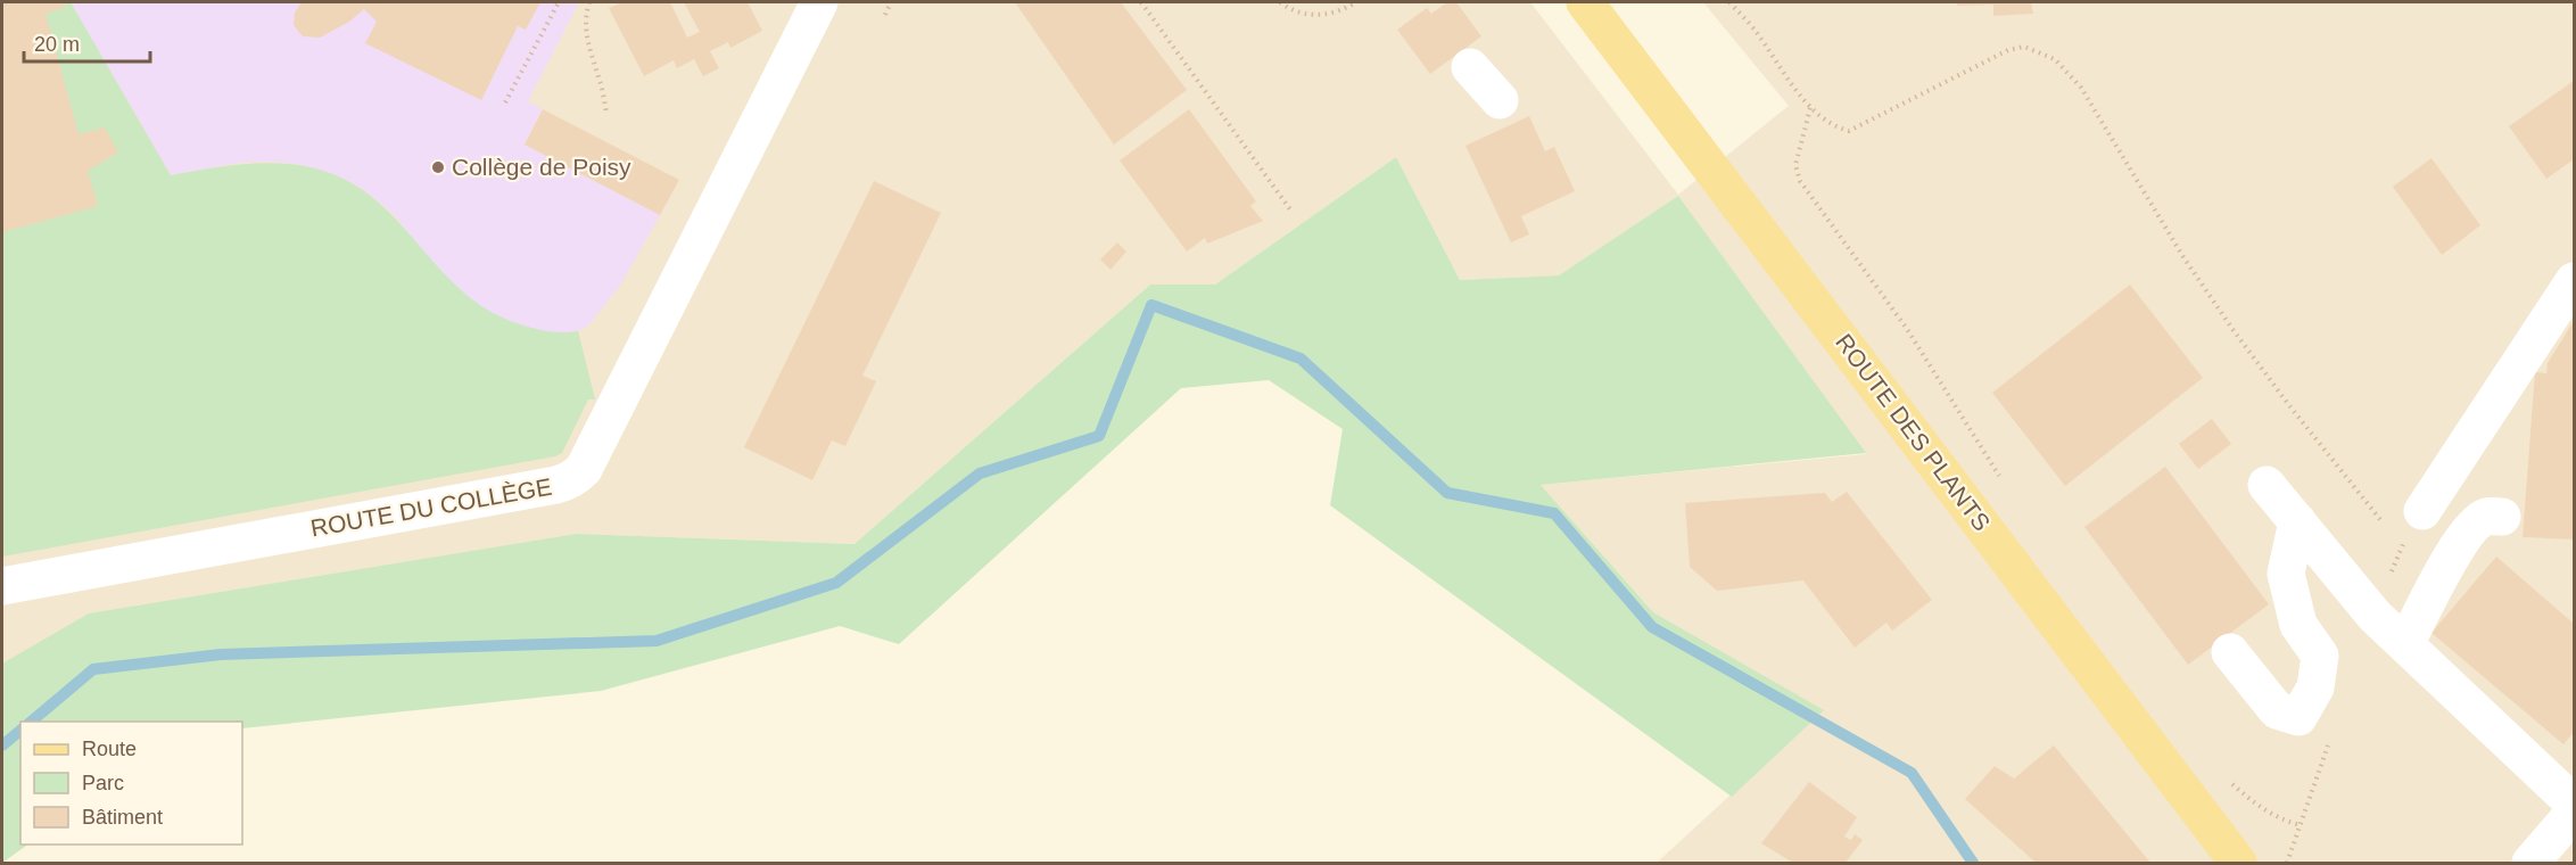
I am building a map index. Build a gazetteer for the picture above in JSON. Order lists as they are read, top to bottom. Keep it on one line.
{"streets":{"main road":["ROUTE DES PLANTS"],"street":["ROUTE DU COLLÈGE"]},"places":["Collège de Poisy"],"legend":["Route","Parc","Bâtiment"],"scale_bar":"20 m"}
